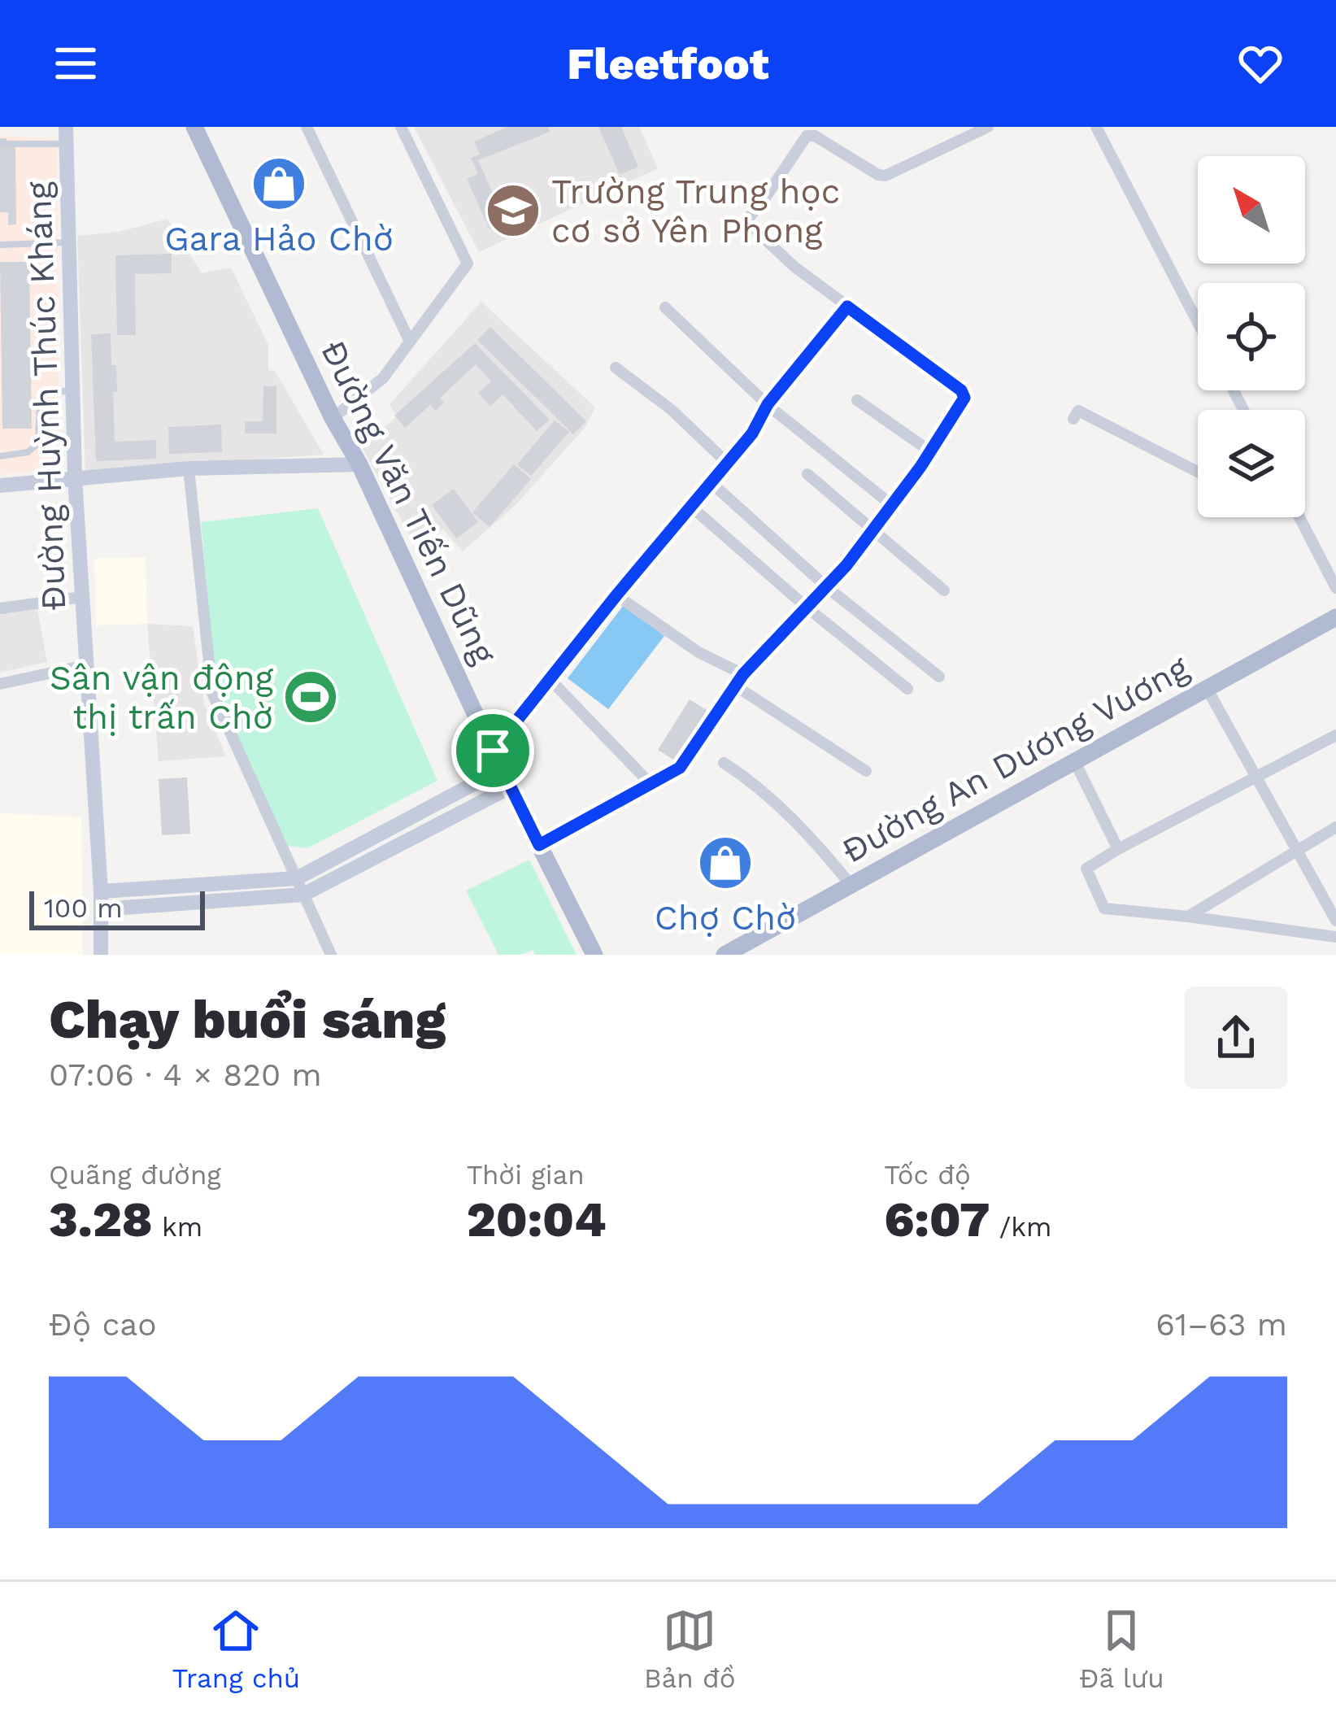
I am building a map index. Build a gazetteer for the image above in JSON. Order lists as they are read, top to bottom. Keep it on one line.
{"streets":{"main road":["Đường Huỳnh Thúc Kháng","Đường Văn Tiến Dũng","Đường An Dương Vương"]},"places":{"shop":["Gara Hảo Chờ","Chợ Chờ"],"school or university":["Trường Trung học cơ sở Yên Phong"],"sports":["Sân vận động thị trấn Chờ"]},"scale_bar":"100 m","north":"top left","page":{"header":"Fleetfoot","scale":"100 m","heading":["Chạy buổi sáng","07:06 · 4 × 820 m"],"stats":[["Quãng đường","3.28 km"],["Thời gian","20:04"],["Tốc độ","6:07 /km"]],"chart":["Độ cao","61–63 m"],"tabs":["Trang chủ","Bản đồ","Đã lưu"]}}
